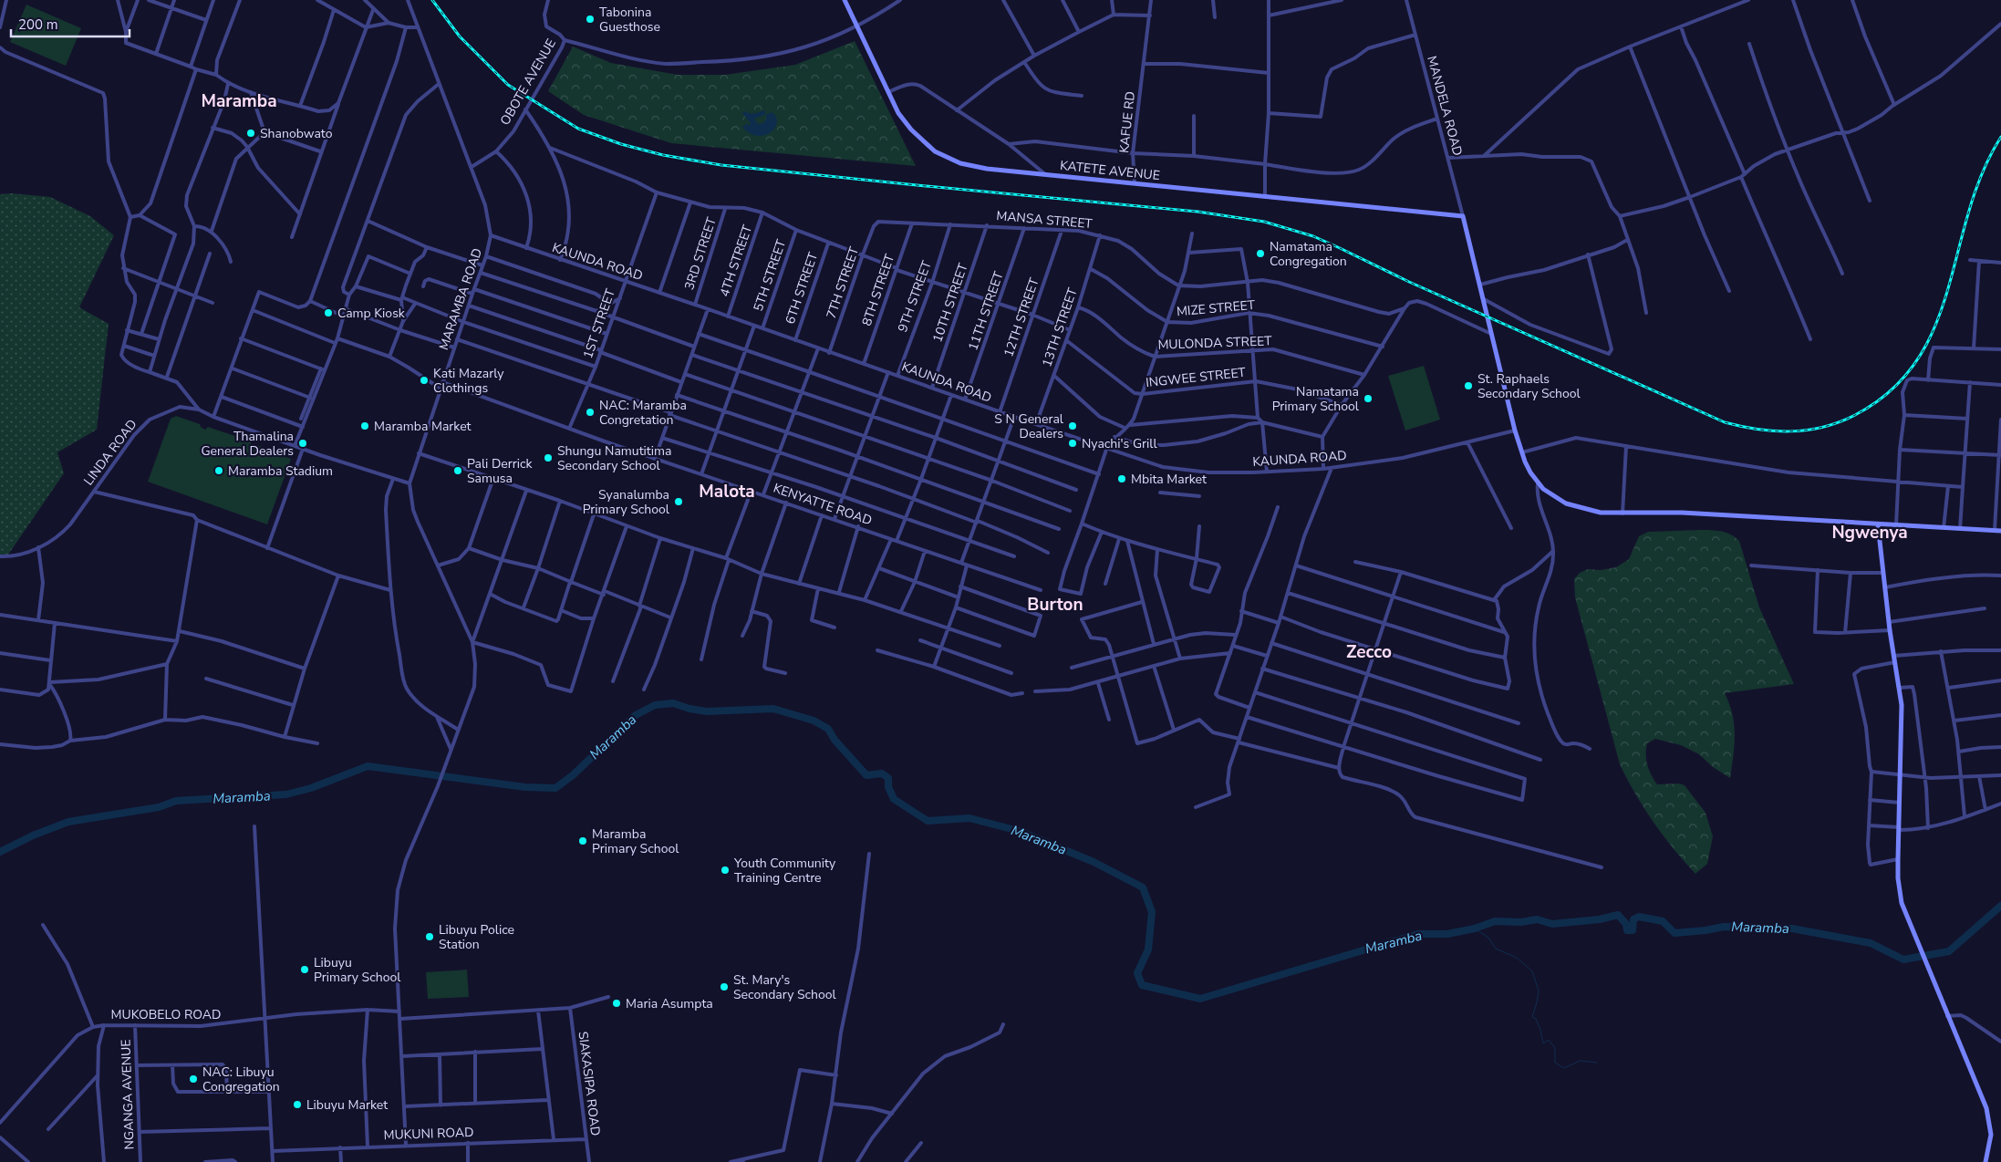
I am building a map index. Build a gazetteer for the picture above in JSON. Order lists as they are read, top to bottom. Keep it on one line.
{"streets":{"street":["OBOTE AVENUE","MANDELA ROAD","KAFUE RD","KATETE AVENUE","MANSA STREET","3RD STREET","4TH STREET","KAUNDA ROAD","5TH STREET","7TH STREET","6TH STREET","8TH STREET","9TH STREET","MARAMBA ROAD","10TH STREET","MIZE STREET","11TH STREET","12TH STREET","1ST STREET","13TH STREET","MULONDA STREET","INGWEE STREET","LINDA ROAD","KENYATTE ROAD","MUKOBELO ROAD","SIAKASIPA ROAD","NGANGA AVENUE","MUKUNI ROAD"]},"crossings":[["OBOTE AVENUE","MARAMBA ROAD"],["MANDELA ROAD","KATETE AVENUE"],["KAFUE RD","KATETE AVENUE"],["MANSA STREET","7TH STREET"],["MANSA STREET","8TH STREET"],["MANSA STREET","9TH STREET"],["MANSA STREET","10TH STREET"],["MANSA STREET","11TH STREET"],["MANSA STREET","12TH STREET"],["MANSA STREET","13TH STREET"],["3RD STREET","KAUNDA ROAD"],["4TH STREET","KAUNDA ROAD"],["KAUNDA ROAD","5TH STREET"],["KAUNDA ROAD","7TH STREET"],["KAUNDA ROAD","6TH STREET"],["KAUNDA ROAD","8TH STREET"],["KAUNDA ROAD","9TH STREET"],["KAUNDA ROAD","MARAMBA ROAD"],["KAUNDA ROAD","10TH STREET"],["KAUNDA ROAD","11TH STREET"],["KAUNDA ROAD","12TH STREET"],["KAUNDA ROAD","1ST STREET"],["KAUNDA ROAD","13TH STREET"],["MARAMBA ROAD","LINDA ROAD"],["MARAMBA ROAD","KENYATTE ROAD"],["MARAMBA ROAD","MUKOBELO ROAD"],["MARAMBA ROAD","MUKUNI ROAD"],["MIZE STREET","13TH STREET"],["1ST STREET","KENYATTE ROAD"],["13TH STREET","MULONDA STREET"],["13TH STREET","INGWEE STREET"],["MUKOBELO ROAD","NGANGA AVENUE"],["SIAKASIPA ROAD","MUKUNI ROAD"]],"districts":["Maramba","Malota","Ngwenya","Burton","Zecco"],"water":["Maramba"],"places":["Tabonina Guesthose","Shanobwato","Namatama Congregation","Camp Kiosk","Kati Mazarly Clothings","St. Raphaels Secondary School","Namatama Primary School","NAC: Maramba Congretation","Maramba Market","S N General Dealers","Thamalina General Dealers","Nyachi's Grill","Shungu Namutitima Secondary School","Maramba Stadium","Pali Derrick Samusa","Mbita Market","Syanalumba Primary School","Maramba Primary School","Youth Community Training Centre","Libuyu Police Station","Libuyu Primary School","St. Mary's Secondary School","Maria Asumpta","NAC: Libuyu Congregation","Libuyu Market"],"scale_bar":"200 m"}
